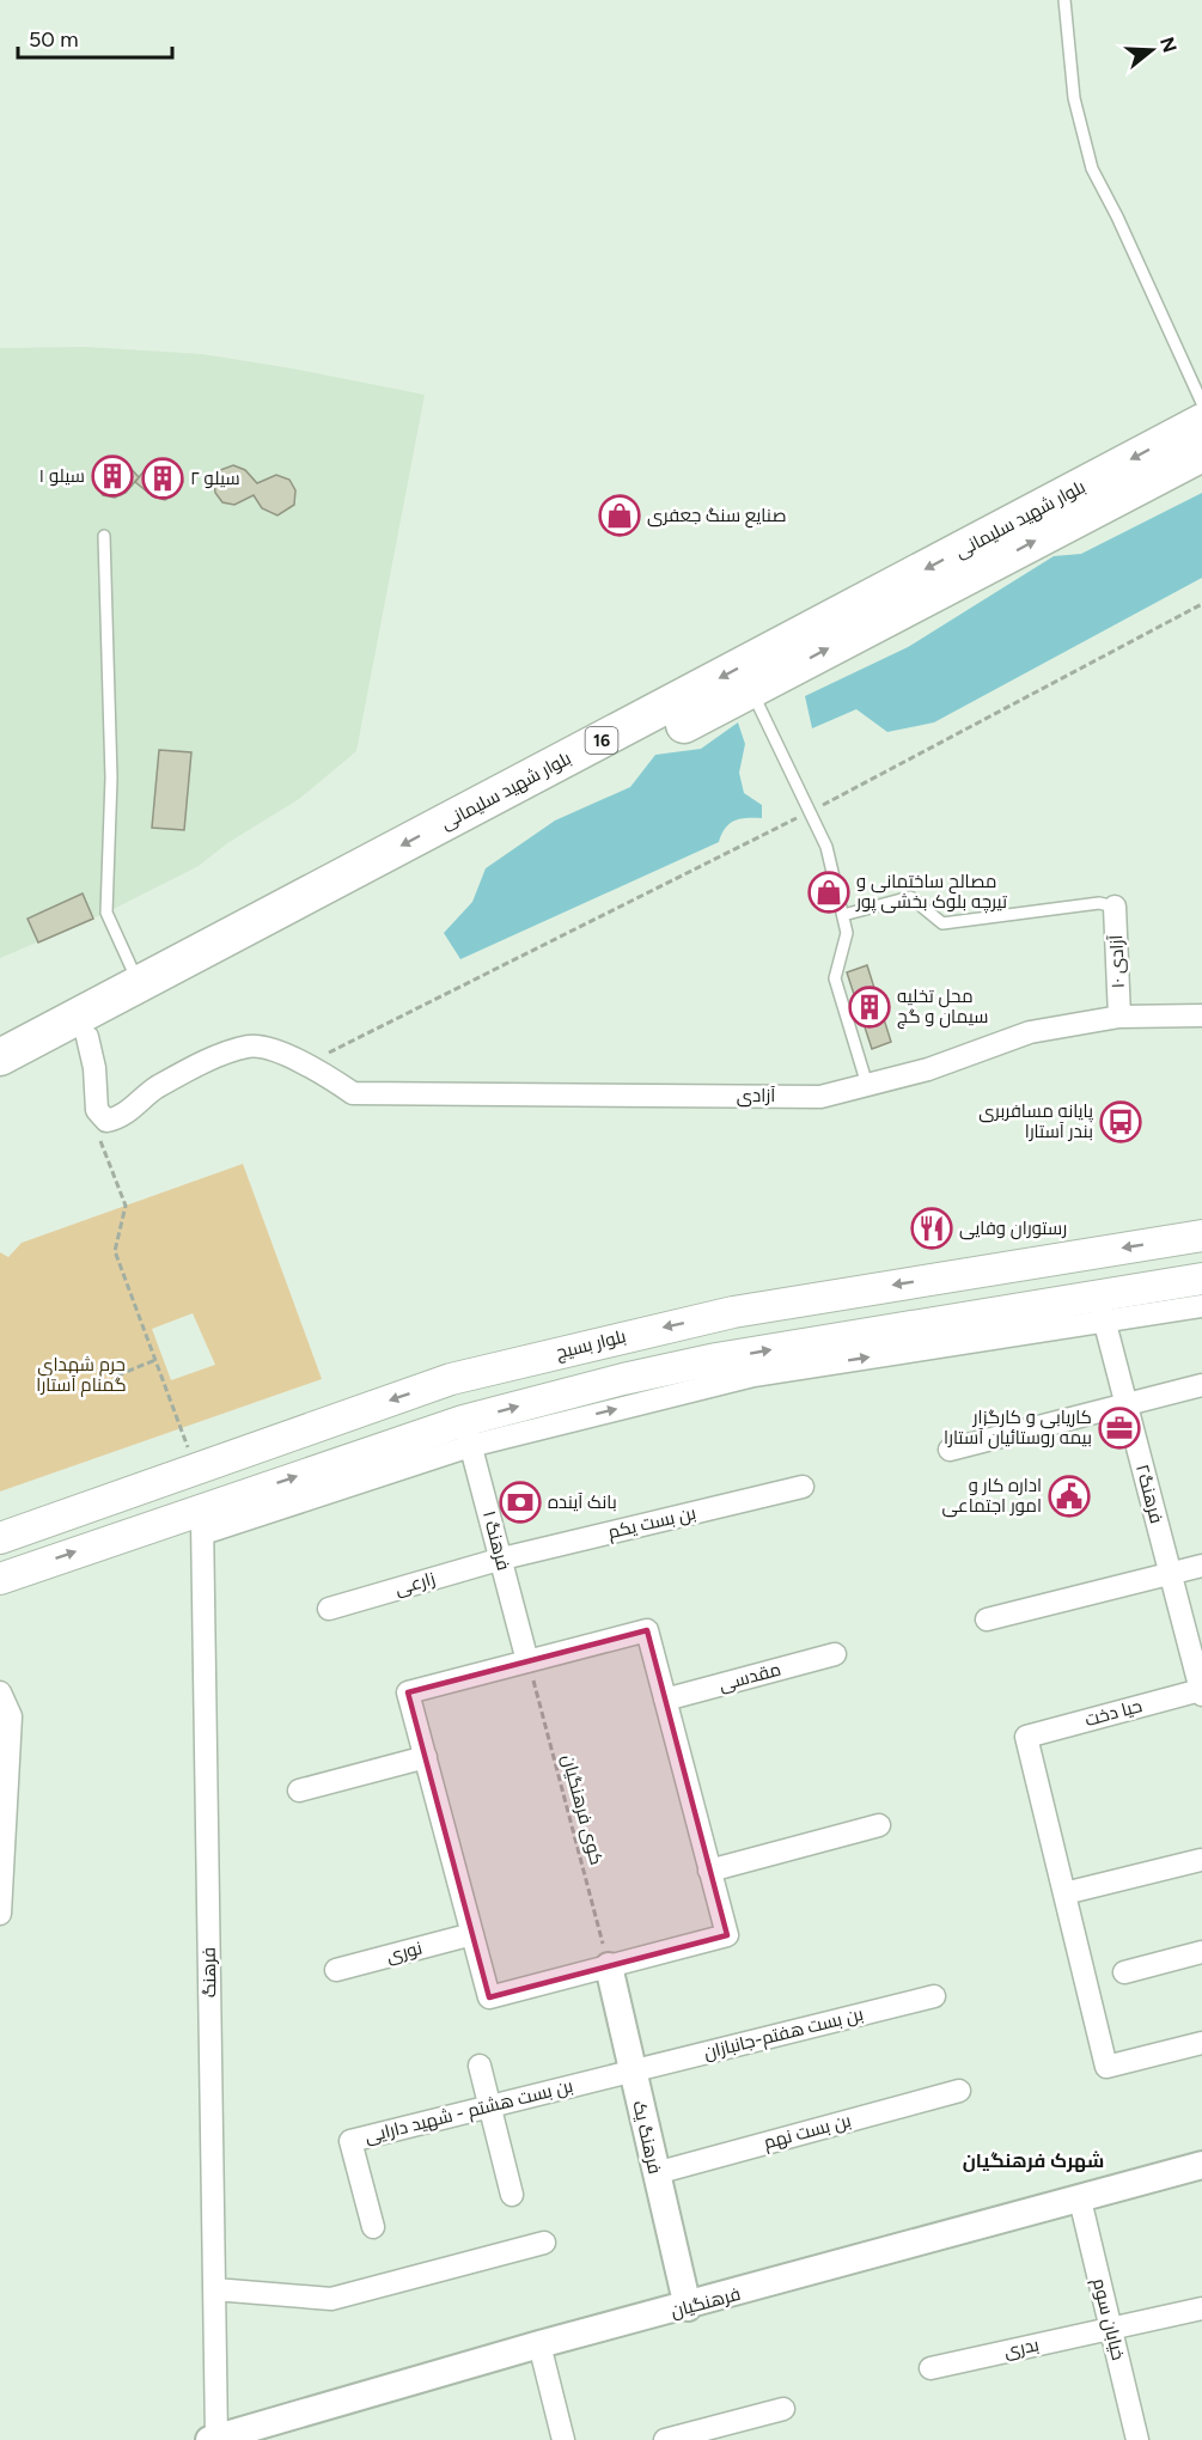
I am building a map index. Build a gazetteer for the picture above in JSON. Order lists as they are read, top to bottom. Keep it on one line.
{"streets":{"highway":["بلوار شهید سلیمانی","16"],"main road":["بلوار بسیج"],"street":["آزادی ۱۰","آزادی","فرهنگ۲","بن بست یکم","فرهنگ ۱","زارعی","مقدسی","حیا دخت","نوری","فرهنگ","بن بست هفتم-جانبازان","بن بست هشتم - شهید دارایی","بن بست نهم","فرهنگ یک","فرهنگیان","خیابان سوم","بدری"],"path":["کوی فرهنگیان"]},"crossings":[["آزادی ۱۰","آزادی"],["فرهنگ۲","حیا دخت"],["بن بست یکم","فرهنگ ۱"],["بن بست یکم","زارعی"],["فرهنگ ۱","زارعی"],["فرهنگ ۱","کوی فرهنگیان"],["کوی فرهنگیان","فرهنگ یک"],["فرهنگ","فرهنگیان"],["بن بست هفتم-جانبازان","بن بست هشتم - شهید دارایی"],["بن بست هفتم-جانبازان","فرهنگ یک"],["بن بست هشتم - شهید دارایی","فرهنگ یک"],["بن بست نهم","فرهنگ یک"],["فرهنگ یک","فرهنگیان"],["فرهنگیان","خیابان سوم"],["خیابان سوم","بدری"]],"districts":["شهرک فرهنگیان"],"parks":["حرم شهدای گمنام آستارا"],"places":{"building":["سیلو ۱","سیلو ۲","محل تخلیه سیمان و گچ"],"shop":["صنایع سنگ جعفری","مصالح ساختمانی و تیرچه بلوک بخشی پور"],"bus stop":["پایانه مسافربری بندر آستارا"],"restaurant":["رستوران وفایی"],"office":["کاریابی و کارگزار بیمه روستائیان آستارا"],"public building":["اداره کار و امور اجتماعی"],"bank":["بانک آینده"]},"scale_bar":"50 m","north":"right"}
